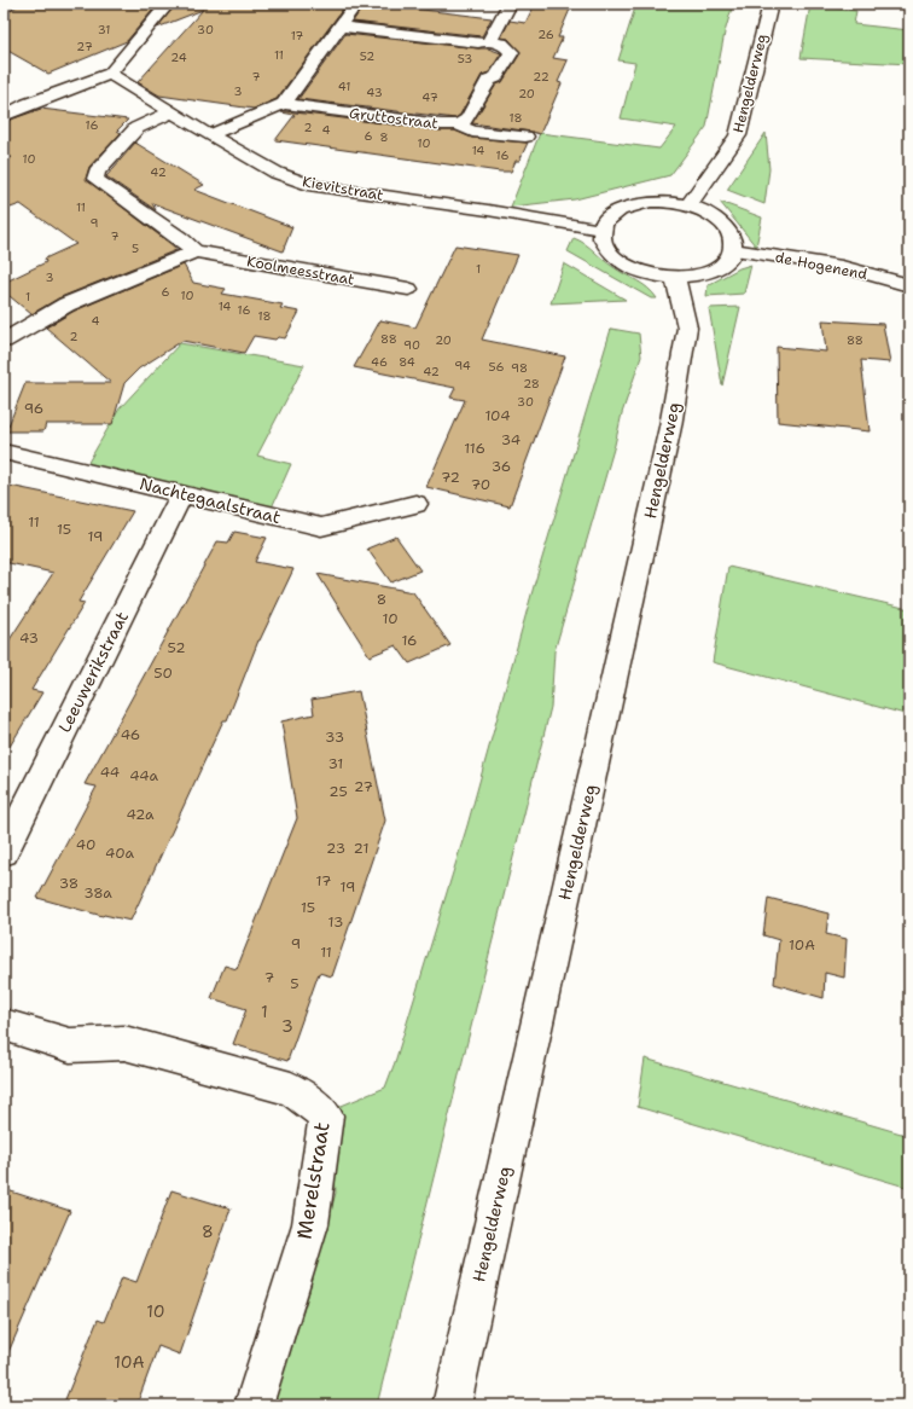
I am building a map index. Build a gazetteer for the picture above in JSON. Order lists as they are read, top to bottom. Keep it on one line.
{"streets":{"street":["Hengelderweg","Gruttostraat","Kievitstraat","de Hogenend","Koolmeesstraat","Nachtegaalstraat","Leeuwerikstraat","Merelstraat"]},"crossings":[["Hengelderweg","Kievitstraat"],["Hengelderweg","de Hogenend"],["Kievitstraat","de Hogenend"],["Nachtegaalstraat","Leeuwerikstraat"]],"house_numbers":["31","30","26","17","27","11","52","24","53","7","22","41","3","43","20","47","18","16","2","4","6","8","10","14","16","10","42","11","9","7","5","1","3","6","10","1","14","16","18","4","2","88","20","88","90","46","84","94","56","98","42","28","30","96","104","34","116","36","72","70","11","15","19","8","10","43","16","52","50","46","33","31","44","44a","27","25","42a","40","23","21","40a","17","38","19","38a","15","13","9","10A","11","7","5","1","3","8","10","10A"]}
